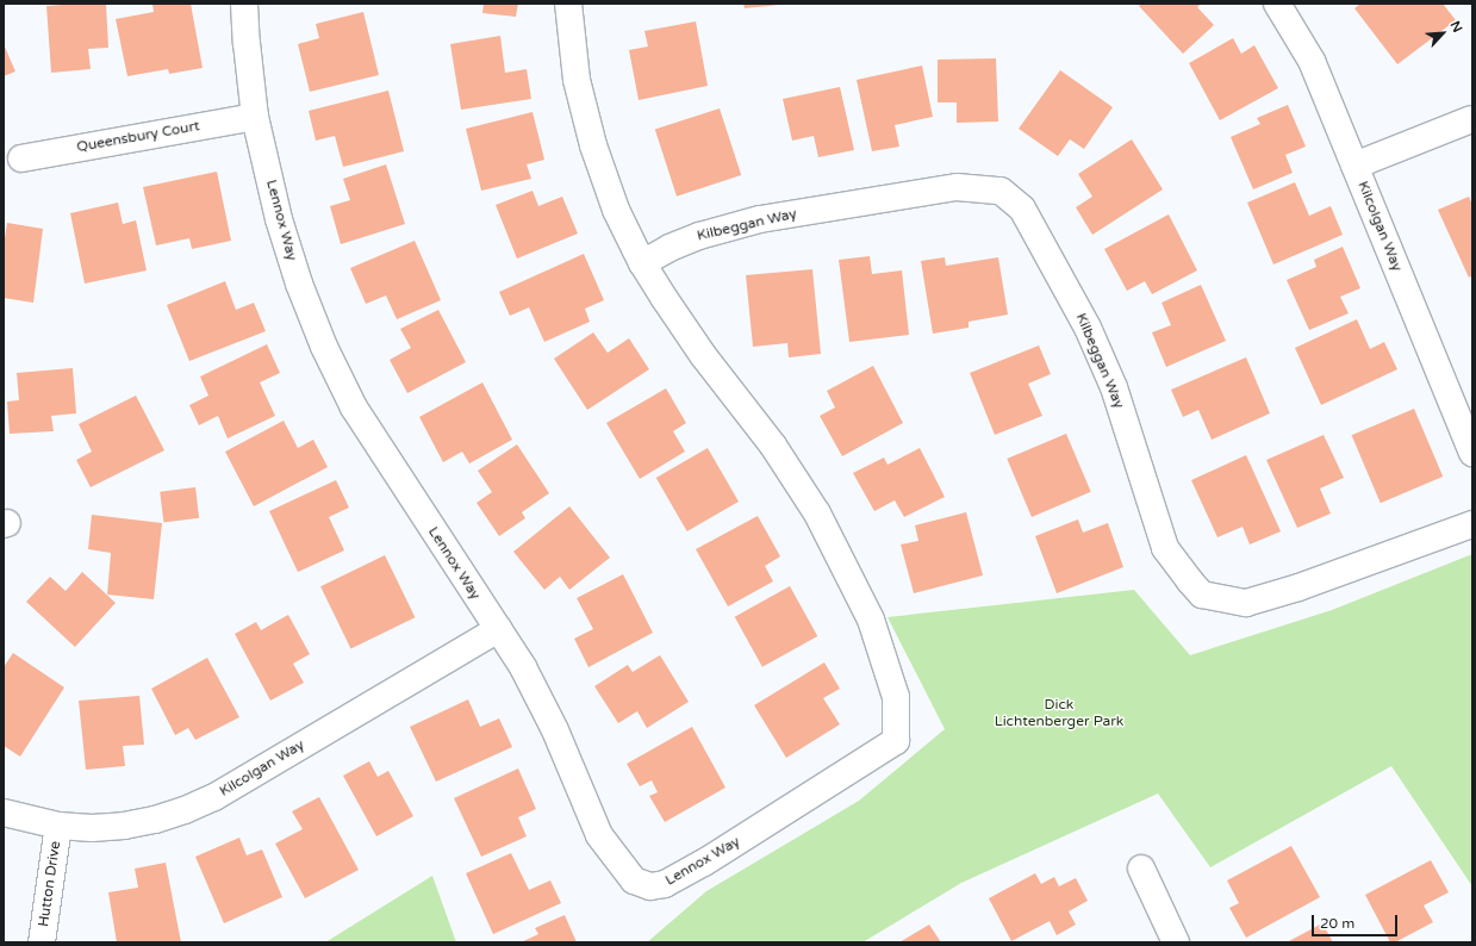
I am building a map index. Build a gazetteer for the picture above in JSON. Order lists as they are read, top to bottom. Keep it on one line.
{"streets":{"street":["Queensbury Court","Lennox Way","Kilbeggan Way","Kilcolgan Way","Hutton Drive"]},"crossings":[["Queensbury Court","Lennox Way"],["Lennox Way","Kilbeggan Way"],["Lennox Way","Kilcolgan Way"],["Kilcolgan Way","Hutton Drive"]],"parks":["Dick Lichtenberger Park"],"scale_bar":"20 m","north":"top right"}
